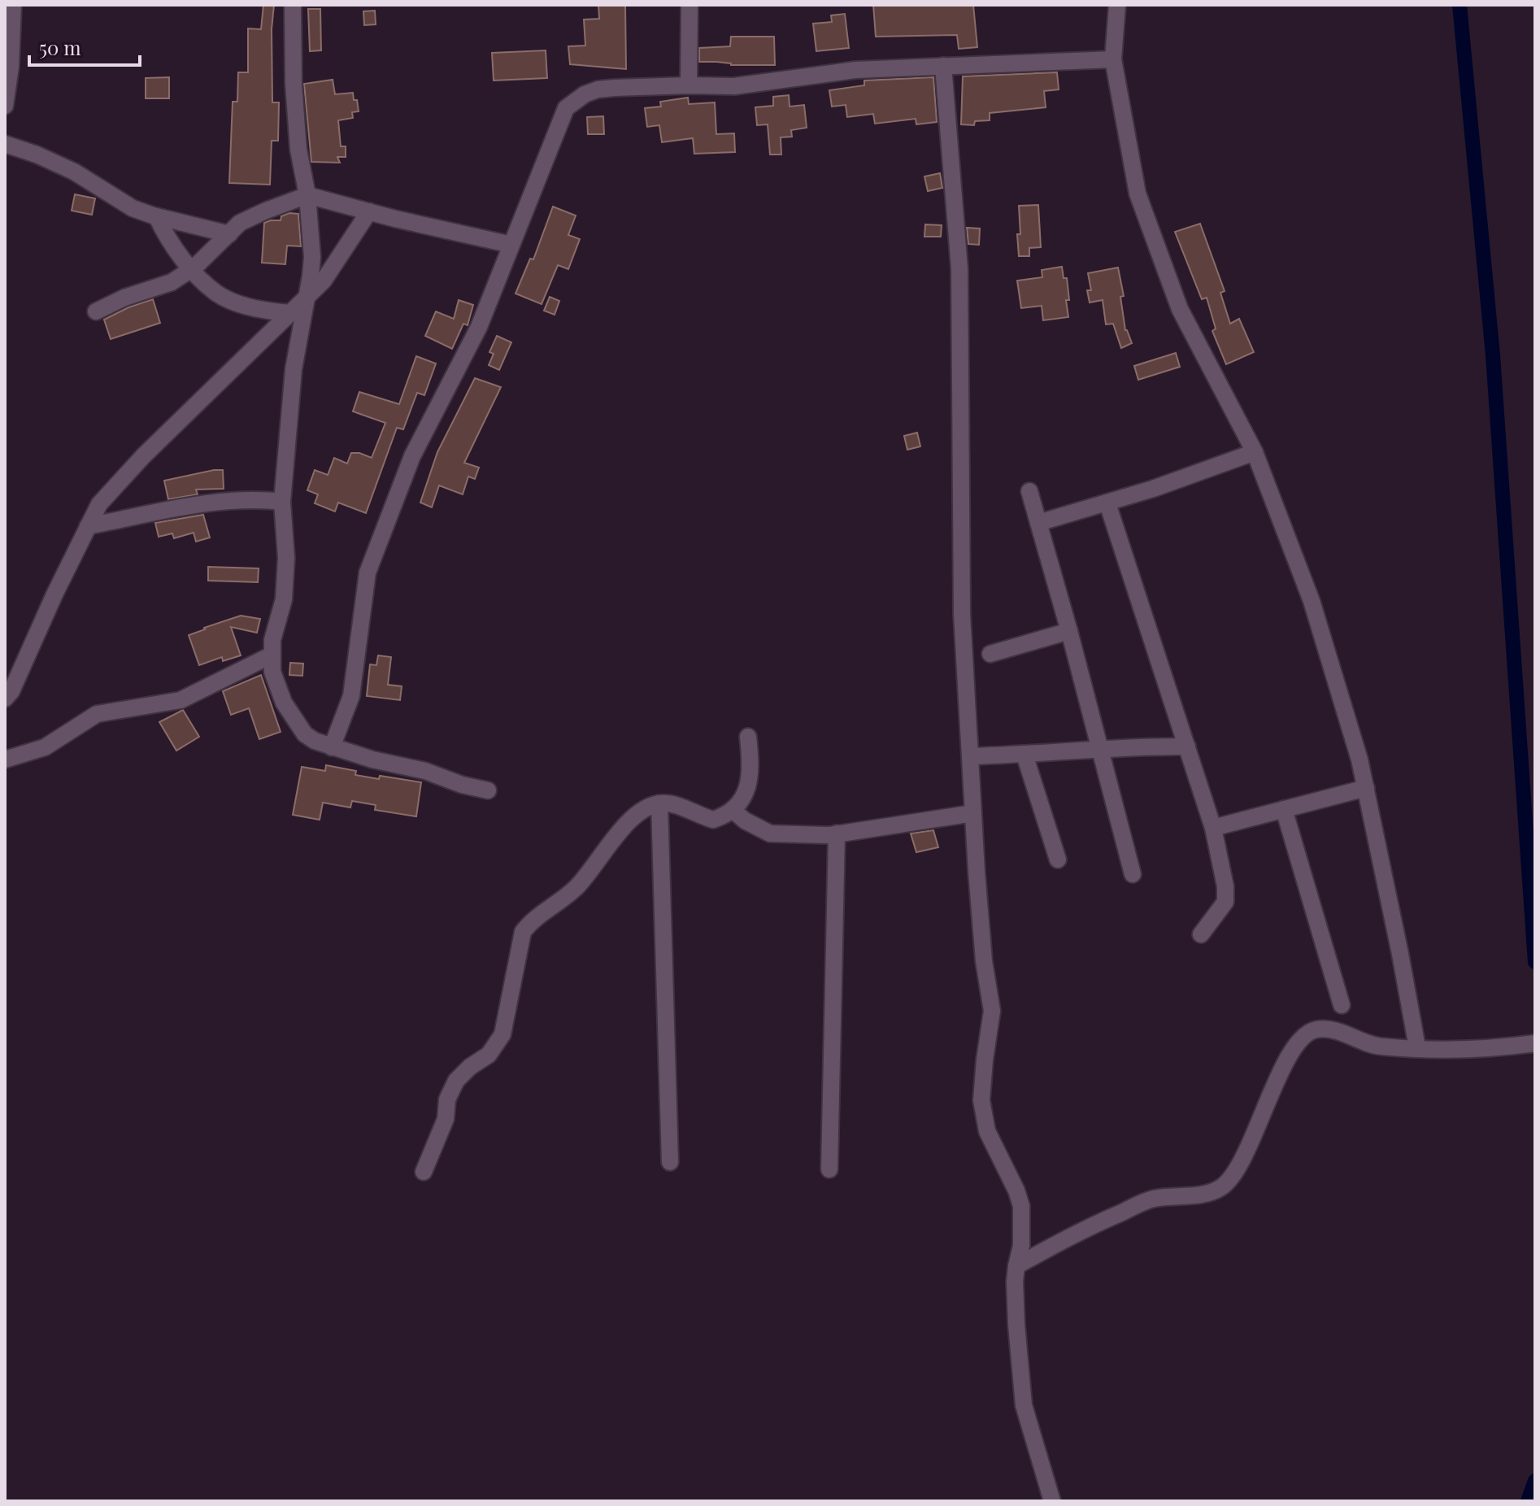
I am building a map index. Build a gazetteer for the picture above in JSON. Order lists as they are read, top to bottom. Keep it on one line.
{"scale_bar":"50 m"}
